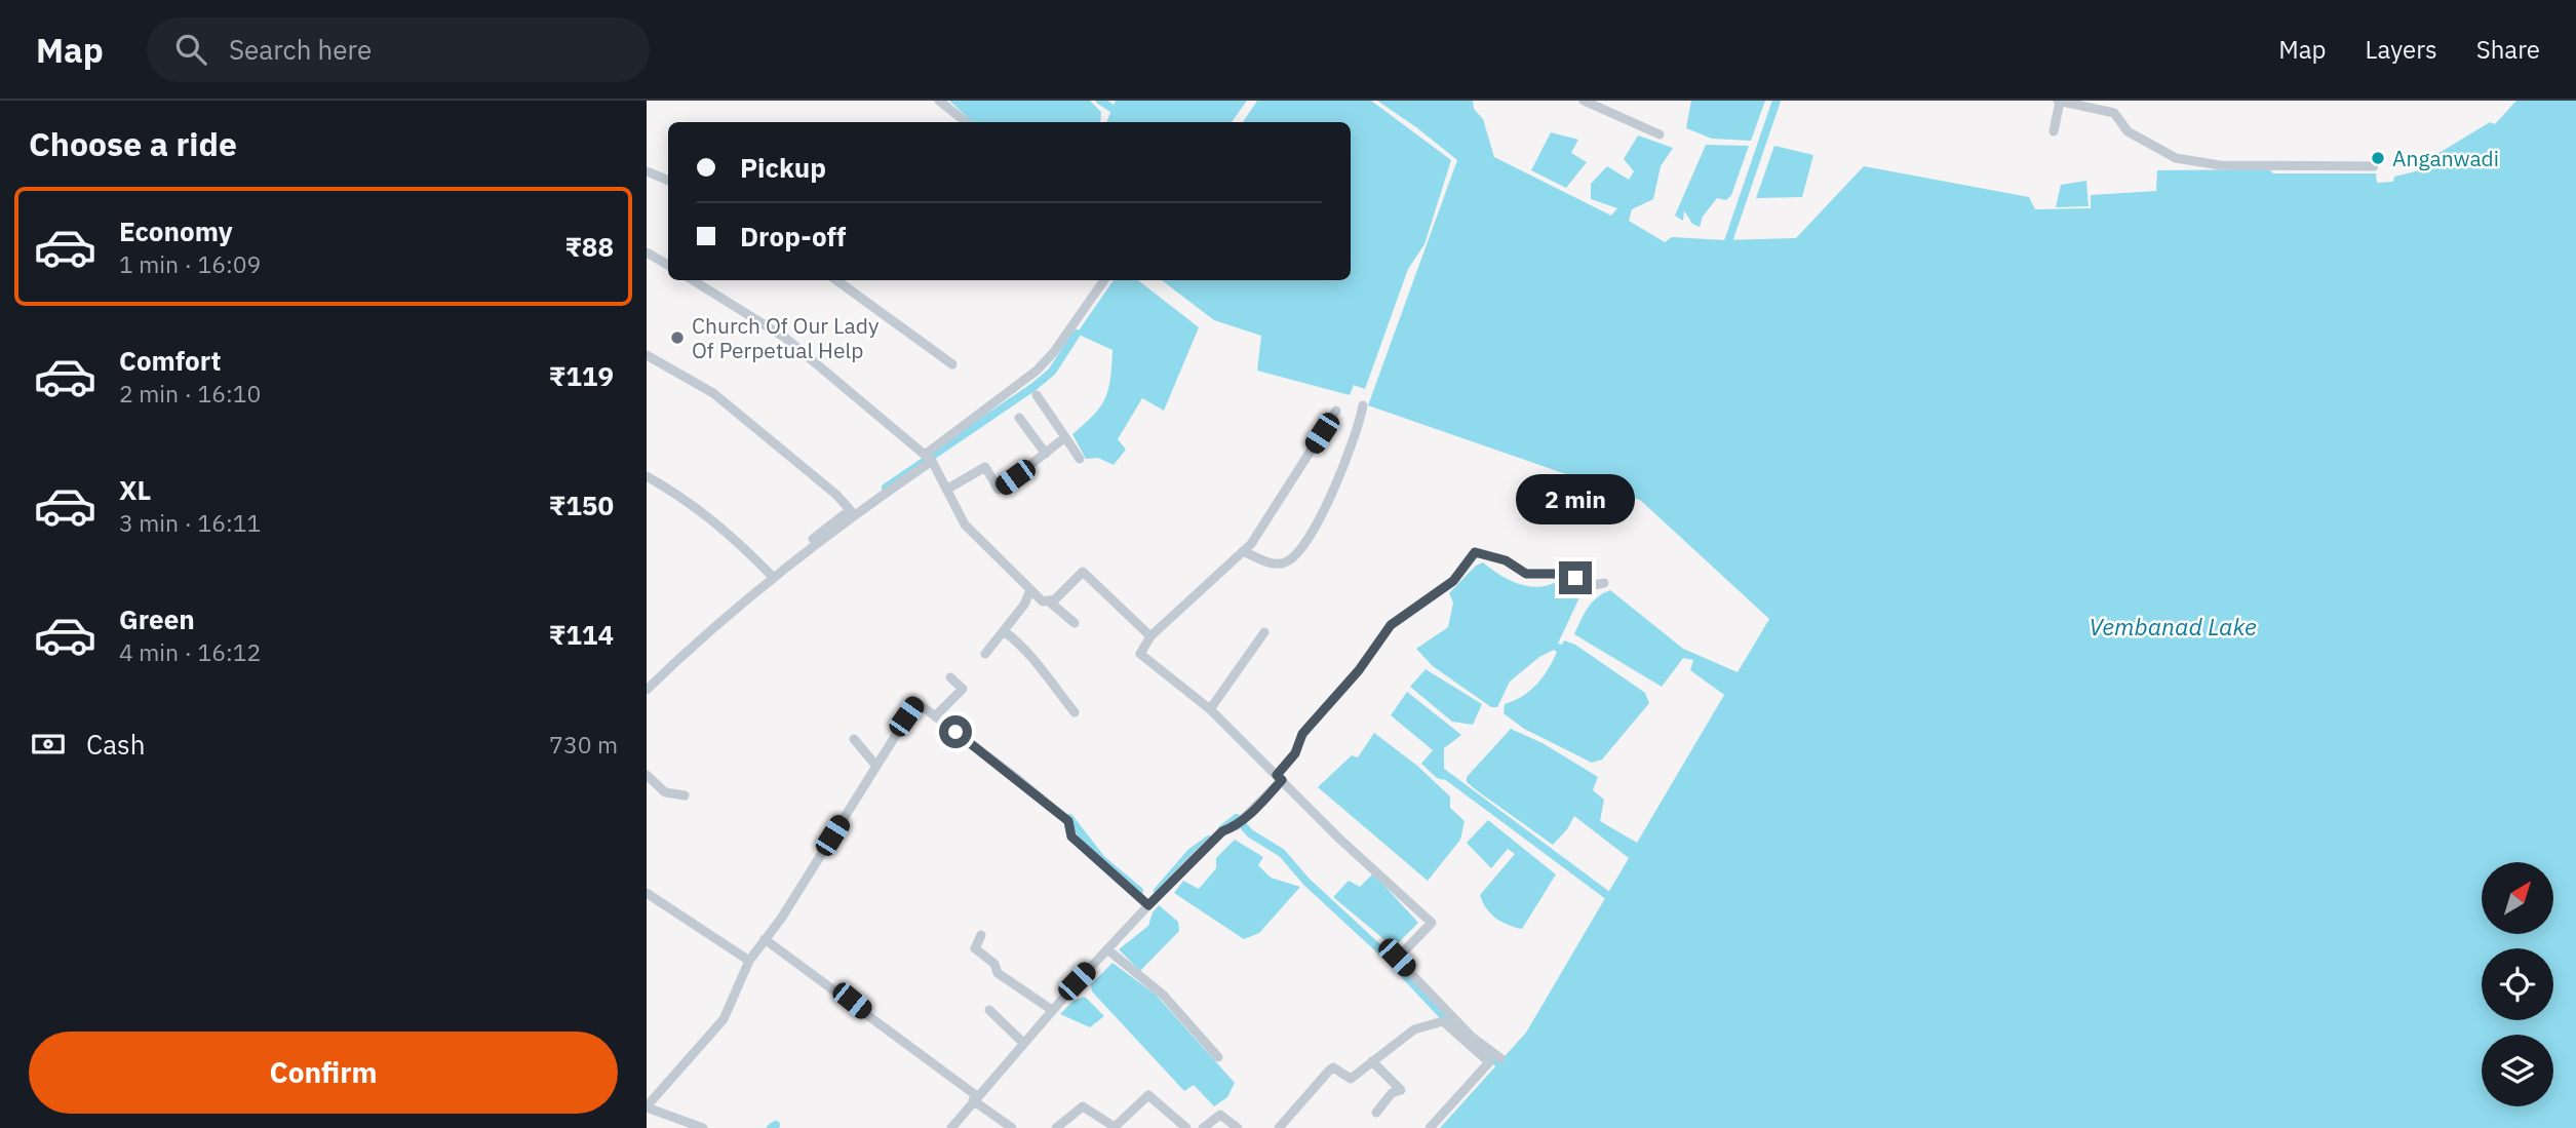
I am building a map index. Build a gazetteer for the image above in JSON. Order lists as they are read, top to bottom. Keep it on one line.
{"water":["Vembanad Lake"],"places":["Anganwadi","Church Of Our Lady Of Perpetual Help"],"north":"top right","page":{"header":"Map","search":"Search here","nav":["Map","Layers","Share"],"heading":"Choose a ride","banner":["Pickup","Drop-off"],"list":[{"name":"Economy","note":"1 min · 16:09","value":"₹88"},{"name":"Comfort","note":"2 min · 16:10","value":"₹119"},{"name":"XL","note":"3 min · 16:11","value":"₹150"},{"name":"Green","note":"4 min · 16:12","value":"₹114"}],"bubble":"2 min","pay":["Cash","730 m"],"buttons":"Confirm"}}
